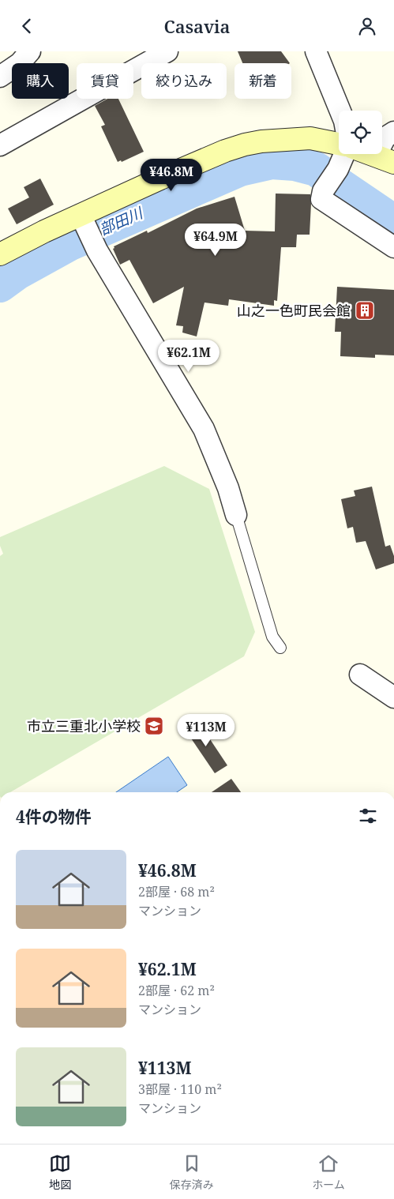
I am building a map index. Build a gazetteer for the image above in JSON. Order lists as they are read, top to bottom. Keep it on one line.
{"water":["部田川"],"places":{"building":["山之一色町民会館"],"school or university":["市立三重北小学校"]},"page":{"header":"Casavia","chip":["購入","賃貸","絞り込み","新着"],"price":["¥46.8M","¥64.9M","¥62.1M","¥113M"],"heading":"4件の物件","list":[{"name":"¥46.8M","note":"2部屋 · 68 m² · マンション"},{"name":"¥62.1M","note":"2部屋 · 62 m² · マンション"},{"name":"¥113M","note":"3部屋 · 110 m² · マンション"}],"tabs":["地図","保存済み","ホーム"]}}
